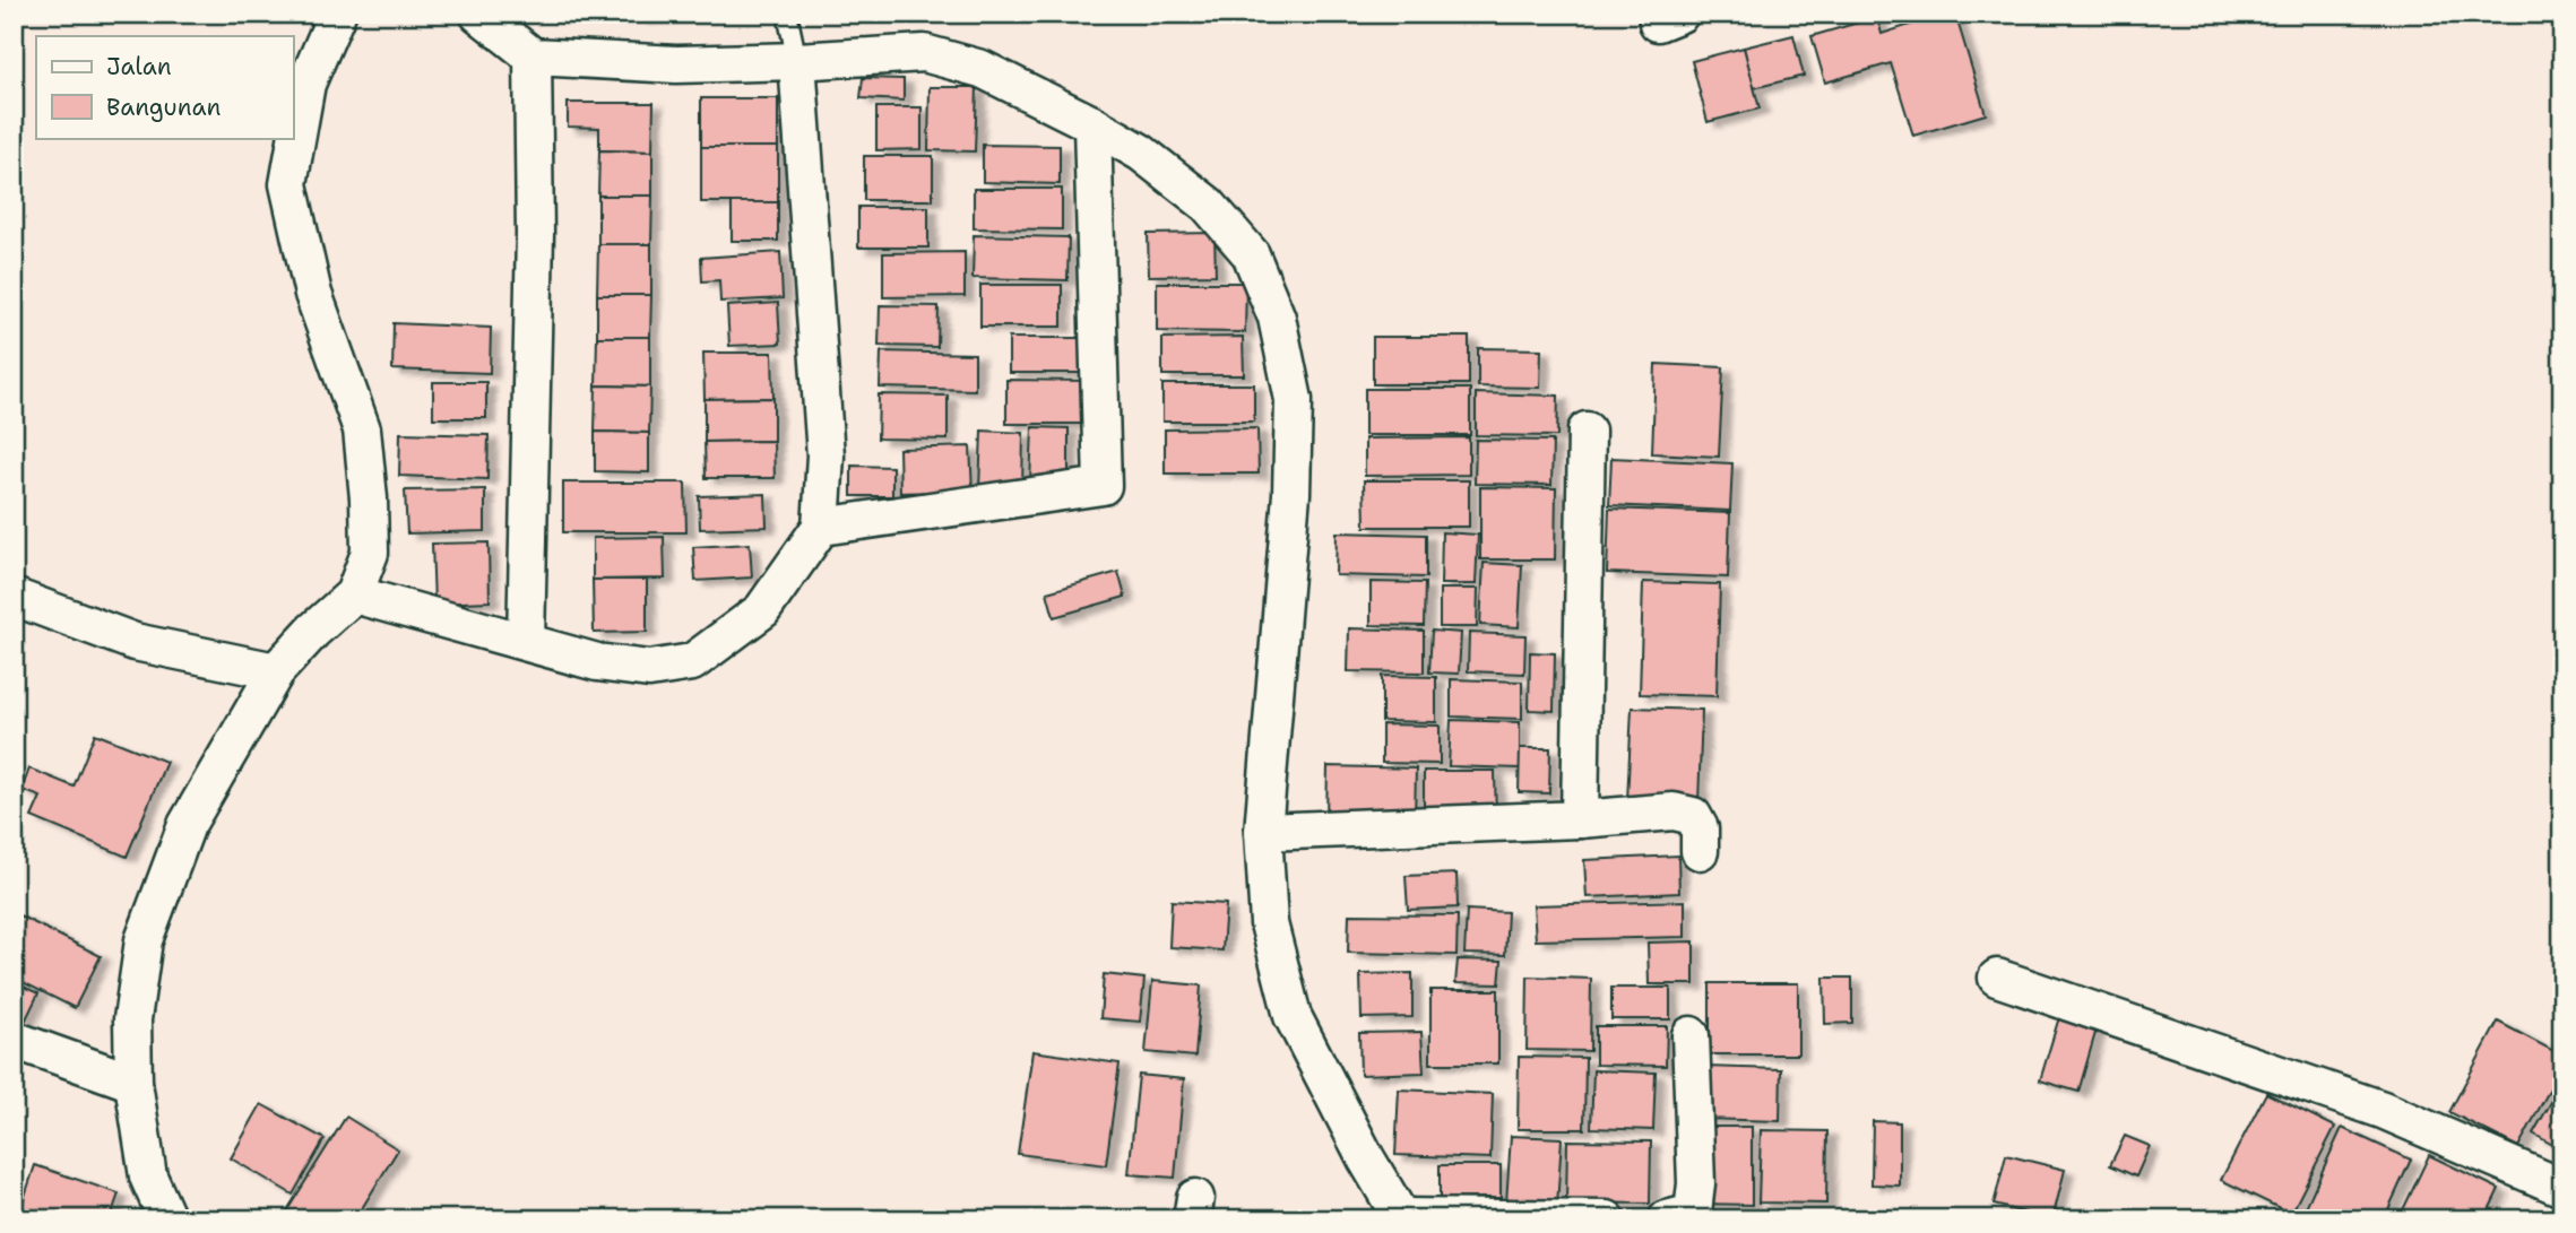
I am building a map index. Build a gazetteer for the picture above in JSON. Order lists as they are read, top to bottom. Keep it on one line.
{"legend":["Jalan","Bangunan"]}
